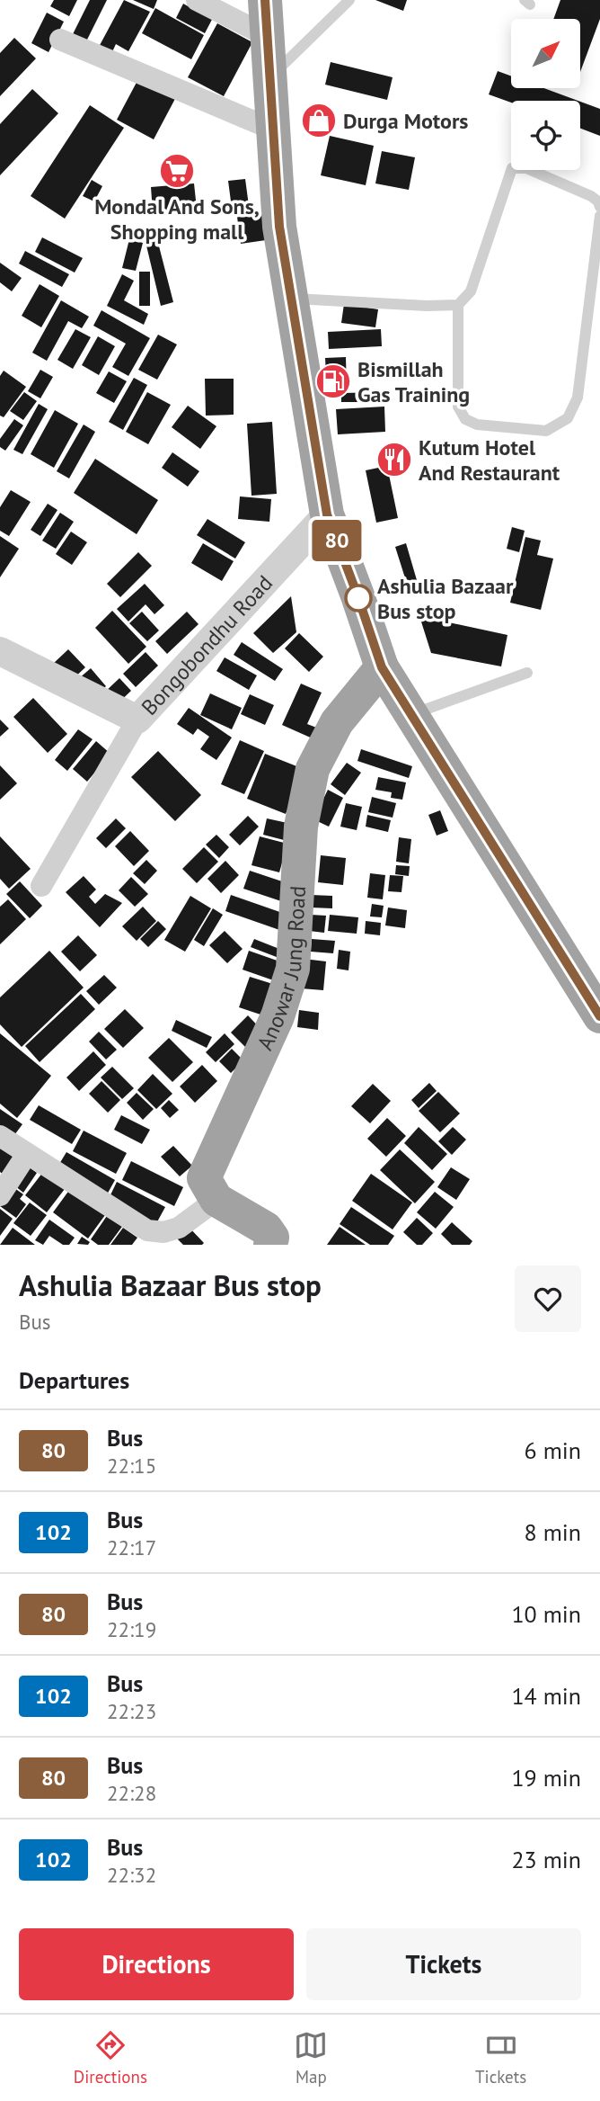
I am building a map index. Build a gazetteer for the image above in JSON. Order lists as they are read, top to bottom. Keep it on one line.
{"streets":{"highway":["Anowar Jung Road"],"street":["Bongobondhu Road"]},"places":{"shop":["Durga Motors"],"supermarket":["Mondal And Sons, Shopping mall"],"fuel station":["Bismillah Gas Training"],"restaurant":["Kutum Hotel And Restaurant"],"other":["Ashulia Bazaar Bus stop"]},"lines":["bus line 80"],"north":"top right","page":{"on_map":"80","heading":[["Ashulia Bazaar Bus stop","Bus"],"Departures"],"list":[{"mark":"80","name":"Bus","note":"22:15","value":"6 min"},{"mark":"102","name":"Bus","note":"22:17","value":"8 min"},{"mark":"80","name":"Bus","note":"22:19","value":"10 min"},{"mark":"102","name":"Bus","note":"22:23","value":"14 min"},{"mark":"80","name":"Bus","note":"22:28","value":"19 min"},{"mark":"102","name":"Bus","note":"22:32","value":"23 min"}],"buttons":["Directions","Tickets"],"tabs":["Directions","Map","Tickets"]}}
